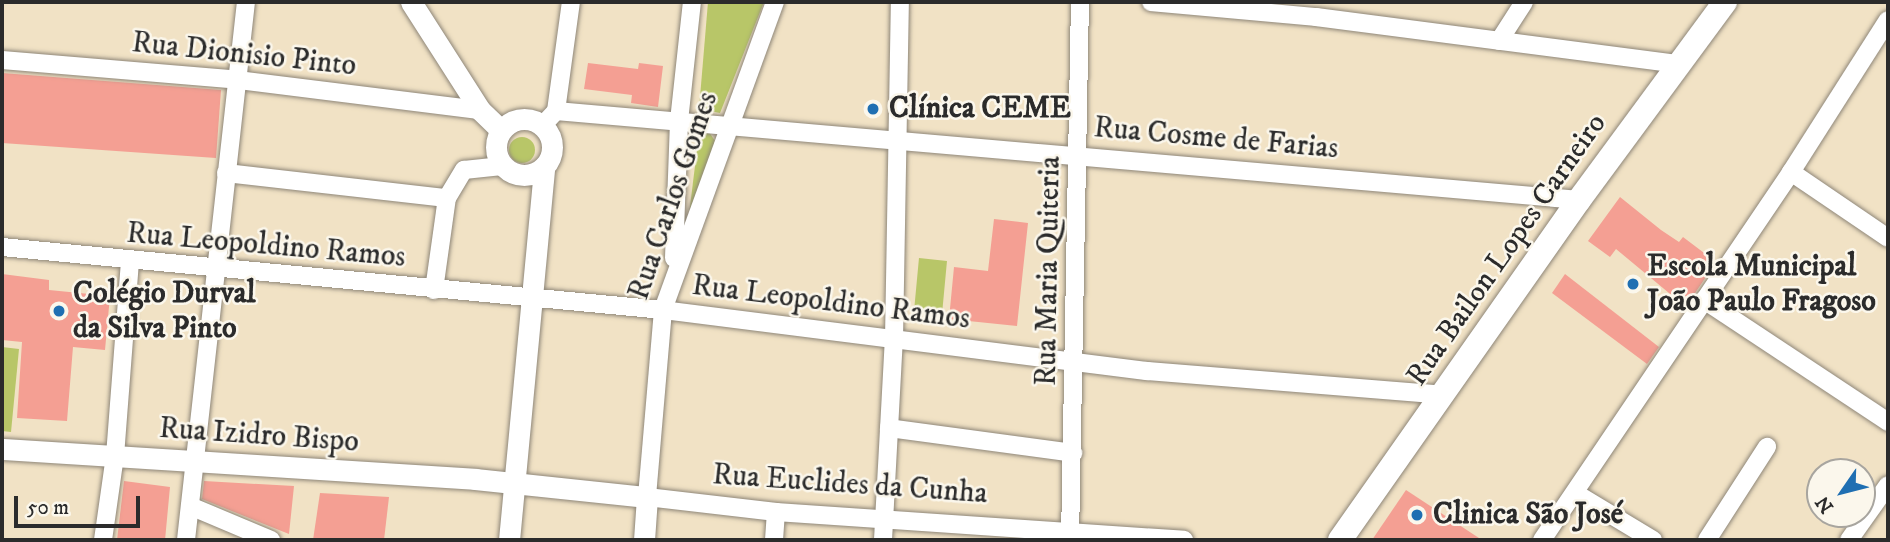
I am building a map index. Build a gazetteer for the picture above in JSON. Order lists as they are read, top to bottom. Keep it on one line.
{"streets":{"main road":["Rua Bailon Lopes Carneiro"],"street":["Rua Dionisio Pinto","Rua Cosme de Farias","Rua Carlos Gomes","Rua Leopoldino Ramos","Rua Maria Quiteria","Rua Izidro Bispo","Rua Euclides da Cunha"]},"crossings":[["Rua Cosme de Farias","Rua Carlos Gomes"],["Rua Cosme de Farias","Rua Bailon Lopes Carneiro"],["Rua Cosme de Farias","Rua Maria Quiteria"],["Rua Carlos Gomes","Rua Leopoldino Ramos"],["Rua Carlos Gomes","Rua Euclides da Cunha"],["Rua Leopoldino Ramos","Rua Bailon Lopes Carneiro"],["Rua Leopoldino Ramos","Rua Maria Quiteria"],["Rua Maria Quiteria","Rua Euclides da Cunha"],["Rua Izidro Bispo","Rua Euclides da Cunha"]],"places":["Clínica CEME","Escola Municipal João Paulo Fragoso","Colégio Durval da Silva Pinto","Clinica São José"],"scale_bar":"50 m","north":"bottom left"}
